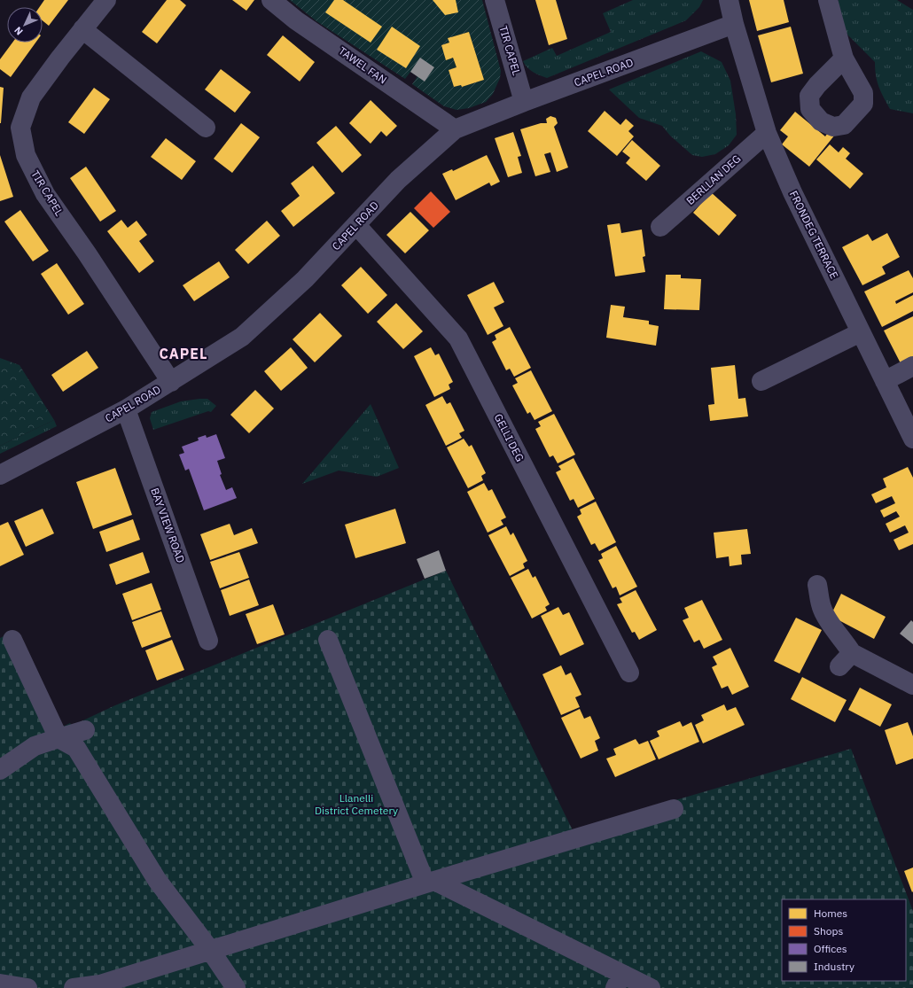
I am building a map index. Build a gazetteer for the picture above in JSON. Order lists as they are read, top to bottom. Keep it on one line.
{"streets":{"street":["TIR CAPEL","TAWEL FAN","CAPEL ROAD","BERLLAN DEG","FRONDEG TERRACE","GELLI DEG","BAY VIEW ROAD"]},"crossings":[["TIR CAPEL","CAPEL ROAD"],["TAWEL FAN","CAPEL ROAD"],["CAPEL ROAD","FRONDEG TERRACE"],["CAPEL ROAD","GELLI DEG"],["CAPEL ROAD","BAY VIEW ROAD"],["BERLLAN DEG","FRONDEG TERRACE"]],"districts":["CAPEL"],"parks":["Llanelli District Cemetery"],"legend":["Homes","Shops","Offices","Industry"],"north":"bottom left"}
